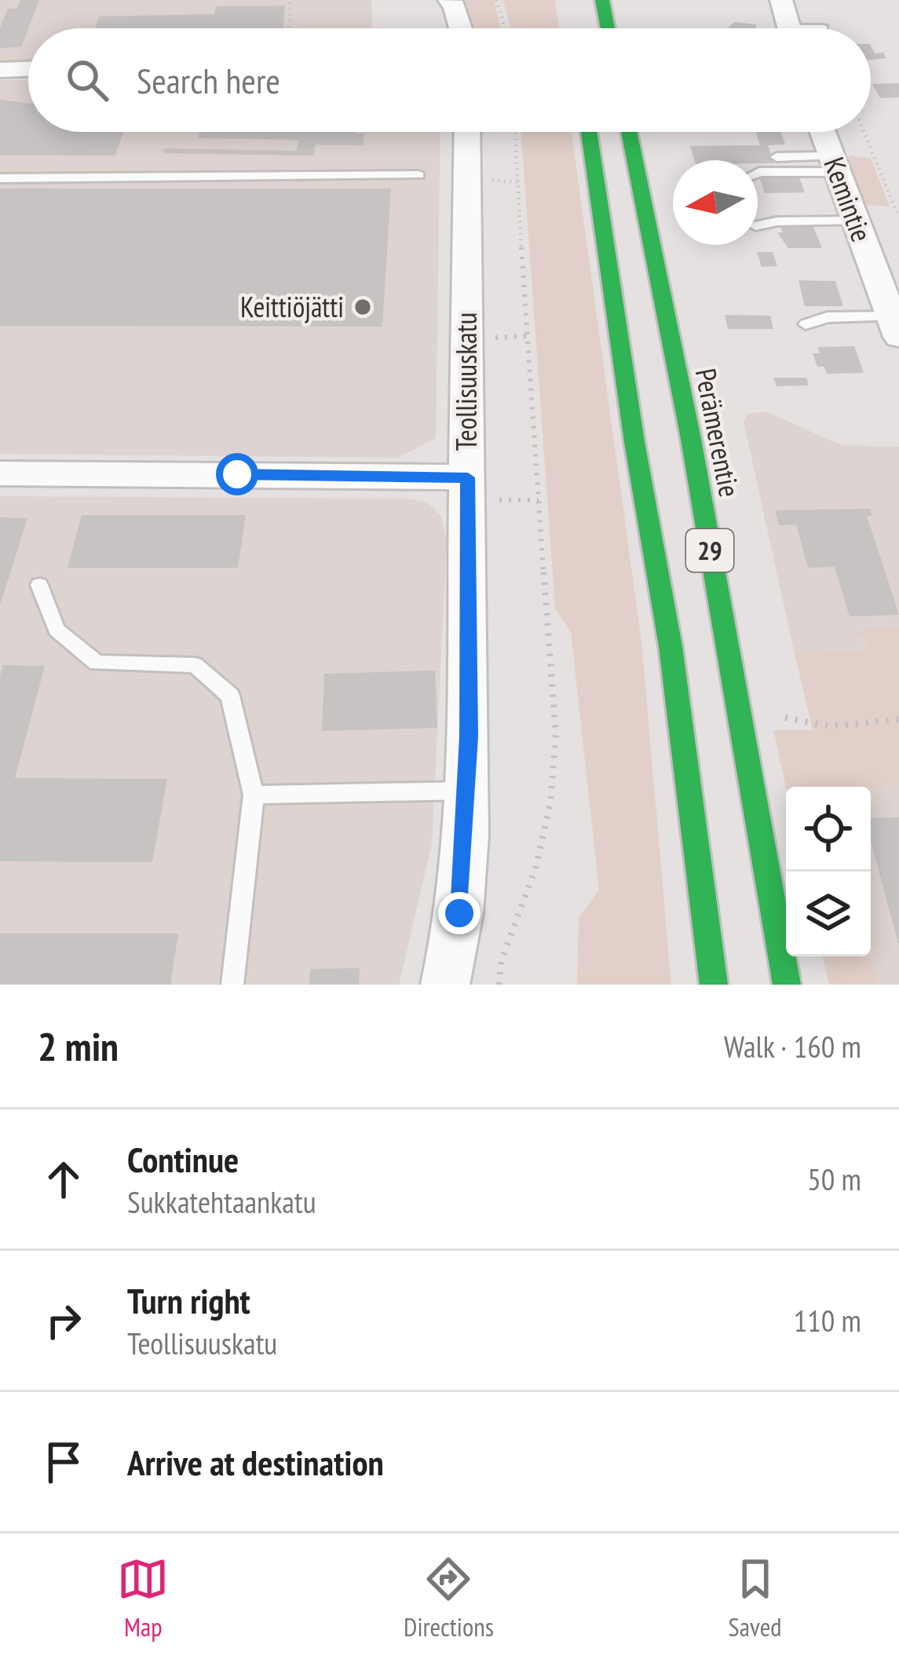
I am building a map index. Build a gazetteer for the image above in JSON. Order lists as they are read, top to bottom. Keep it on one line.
{"streets":{"highway":["Perämerentie","29"],"street":["Kemintie","Teollisuuskatu"]},"places":["Keittiöjätti"],"north":"left","page":{"search":"Search here","heading":["2 min","Walk · 160 m"],"list":[["Continue","Sukkatehtaankatu","50 m"],["Turn right","Teollisuuskatu","110 m"],"Arrive at destination"],"nav":["Map","Directions","Saved"]}}
